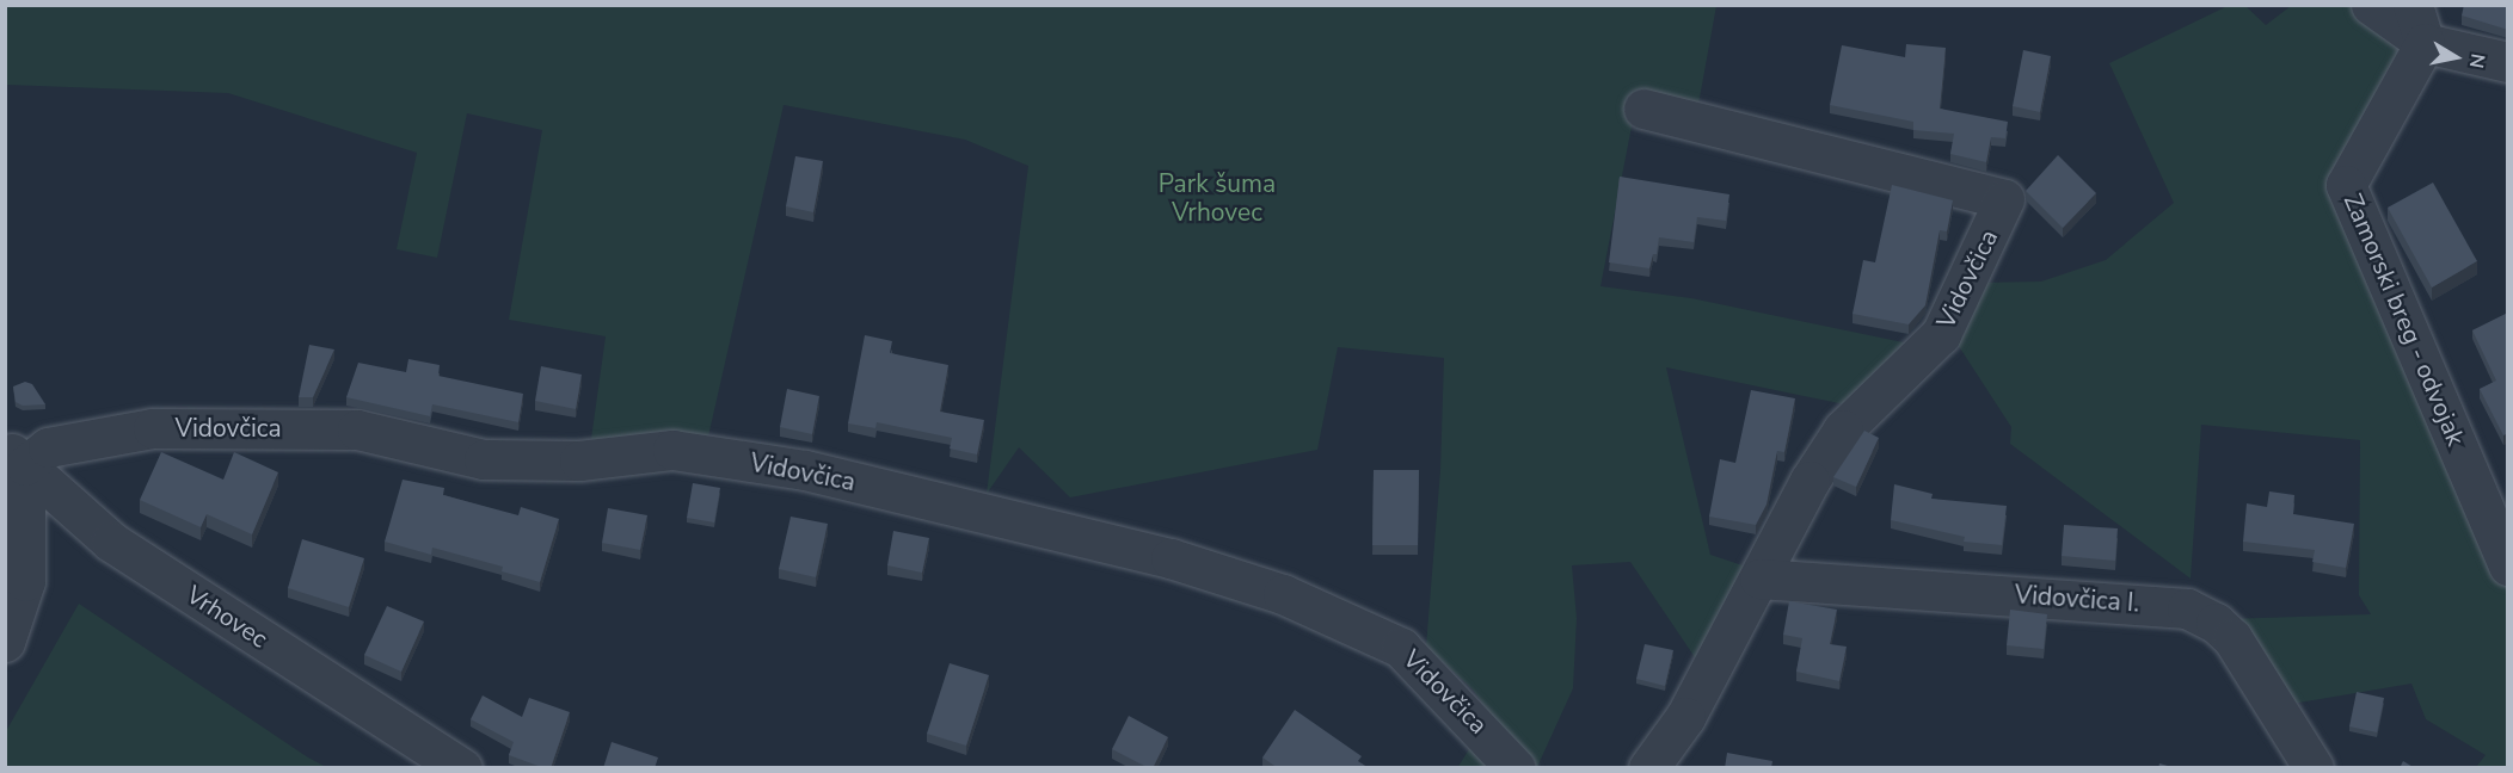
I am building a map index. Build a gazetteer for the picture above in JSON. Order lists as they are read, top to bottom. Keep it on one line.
{"streets":{"street":["Vidovčica","Zamorski breg - odvojak","Vidovčica I.","Vrhovec"]},"crossings":[["Vidovčica","Vidovčica I."],["Vidovčica","Vrhovec"]],"parks":["Park šuma Vrhovec"],"north":"right"}
